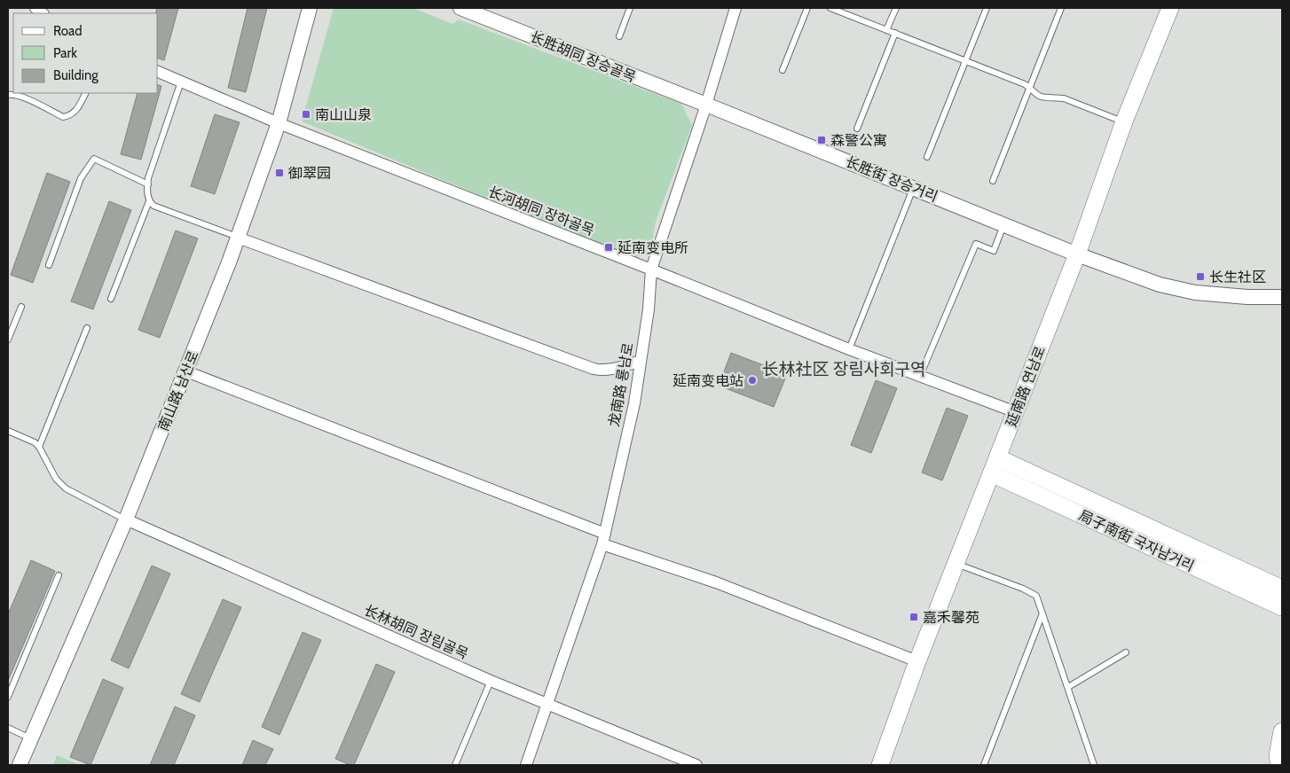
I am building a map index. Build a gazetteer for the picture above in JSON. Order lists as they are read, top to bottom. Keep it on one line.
{"streets":{"main road":["延南路 연남로","局子南街 국자남거리"],"street":["长胜胡同 장승골목","长胜街 장승거리","长河胡同 장하골목","龙南路 룡남로","南山路 남산로","长林胡同 장림골목"]},"crossings":[["长胜胡同 장승골목","长胜街 장승거리"],["长胜胡同 장승골목","龙南路 룡남로"],["长胜街 장승거리","龙南路 룡남로"],["长胜街 장승거리","延南路 연남로"],["长河胡同 장하골목","龙南路 룡남로"],["长河胡同 장하골목","延南路 연남로"],["长河胡同 장하골목","南山路 남산로"],["龙南路 룡남로","长林胡同 장림골목"],["延南路 연남로","局子南街 국자남거리"],["南山路 남산로","长林胡同 장림골목"]],"districts":["长林社区 장림사회구역"],"places":{"transit":["南山山泉","森警公寓","御翠园","延南变电所","长生社区","嘉禾馨苑"],"other":["延南变电站"]},"legend":["Road","Park","Building"]}
